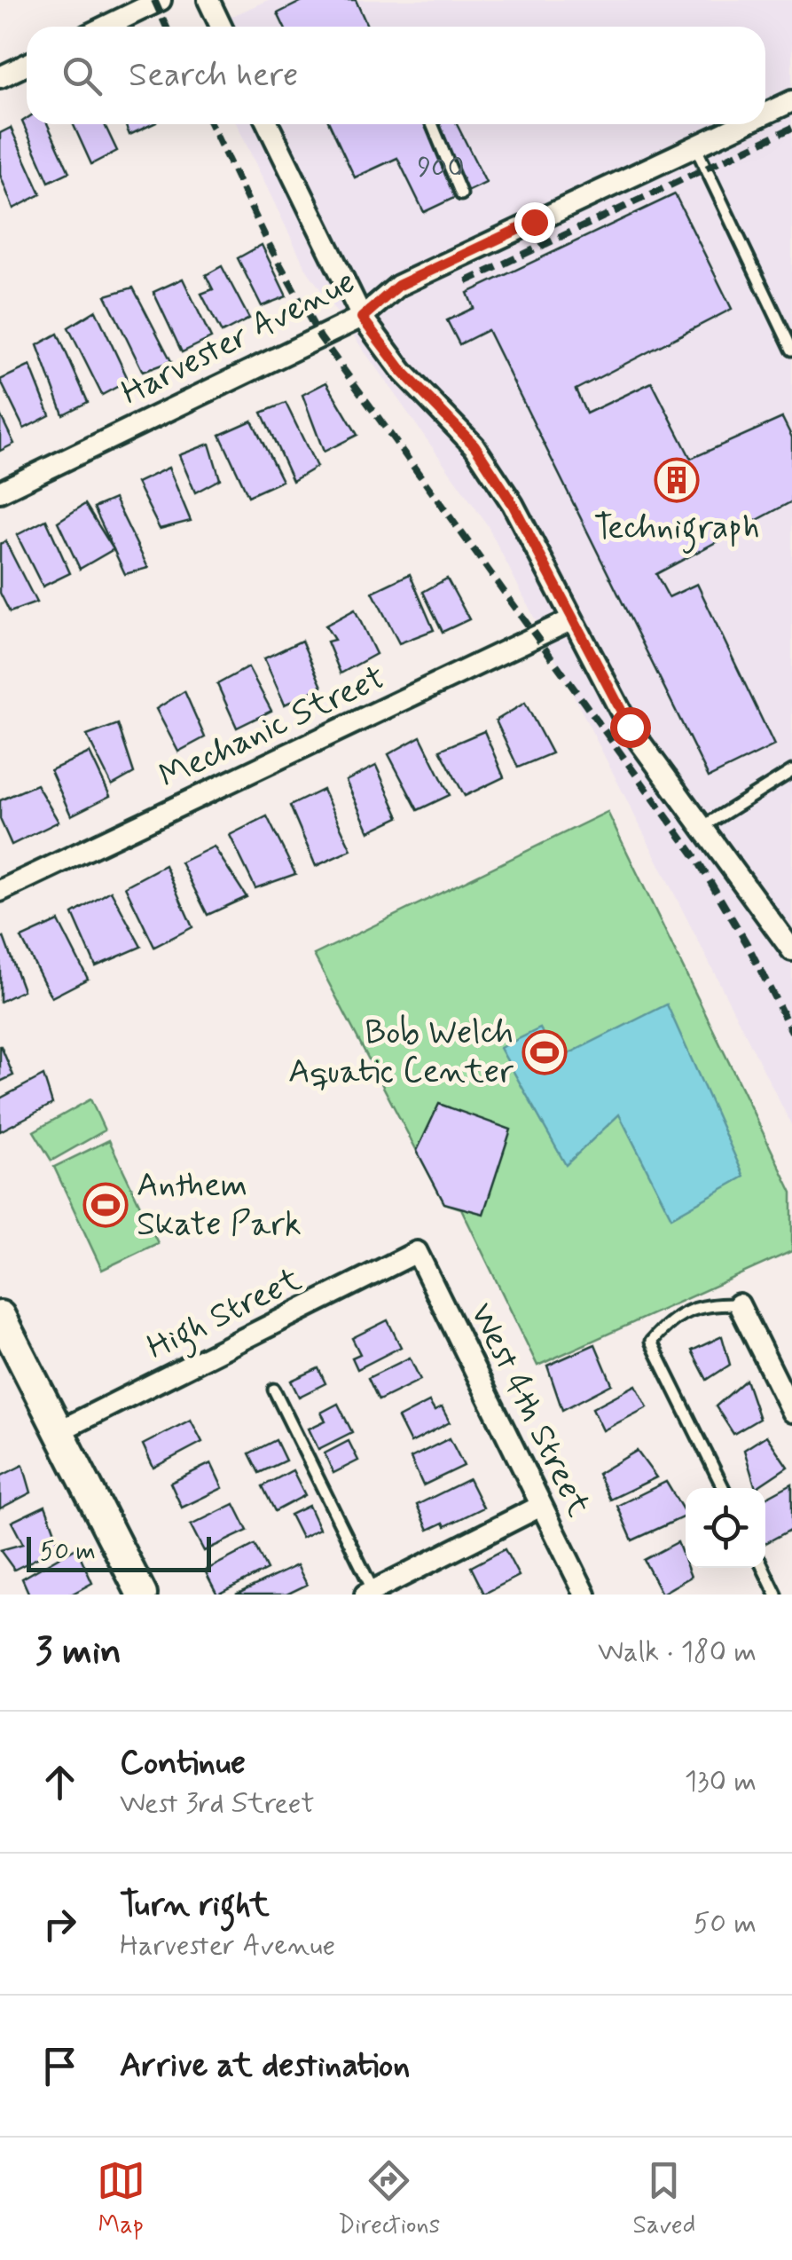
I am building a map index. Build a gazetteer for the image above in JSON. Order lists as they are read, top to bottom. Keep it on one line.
{"streets":{"street":["Harvester Avenue","Mechanic Street","High Street","West 4th Street"]},"crossings":[["High Street","West 4th Street"]],"places":{"building":["Technigraph"],"sports":["Bob Welch Aquatic Center","Anthem Skate Park"]},"house_numbers":["900"],"scale_bar":"50 m","page":{"search":"Search here","scale":"50 m","heading":["3 min","Walk · 180 m"],"list":[["Continue","West 3rd Street","130 m"],["Turn right","Harvester Avenue","50 m"],"Arrive at destination"],"nav":["Map","Directions","Saved"]}}
